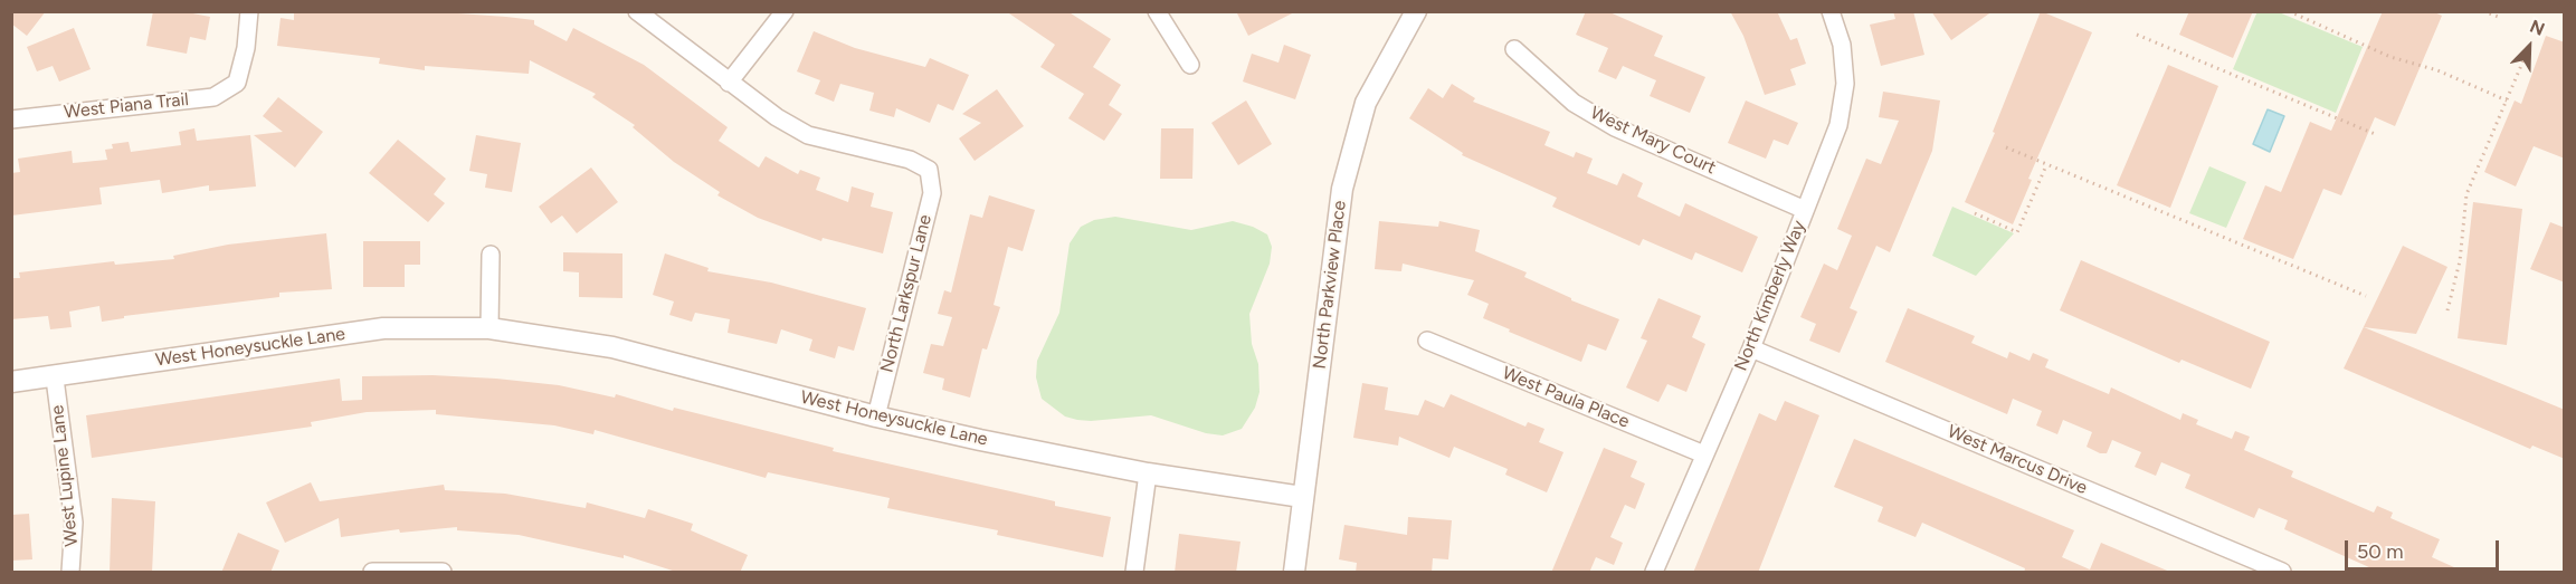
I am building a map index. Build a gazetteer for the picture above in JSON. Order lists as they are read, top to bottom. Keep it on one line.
{"streets":{"street":["West Piana Trail","West Mary Court","North Parkview Place","North Larkspur Lane","North Kimberly Way","West Honeysuckle Lane","West Paula Place","West Marcus Drive","West Lupine Lane"]},"crossings":[["West Mary Court","North Kimberly Way"],["North Parkview Place","West Honeysuckle Lane"],["North Larkspur Lane","West Honeysuckle Lane"],["North Kimberly Way","West Paula Place"],["North Kimberly Way","West Marcus Drive"],["West Honeysuckle Lane","West Lupine Lane"]],"scale_bar":"50 m","north":"top right"}
